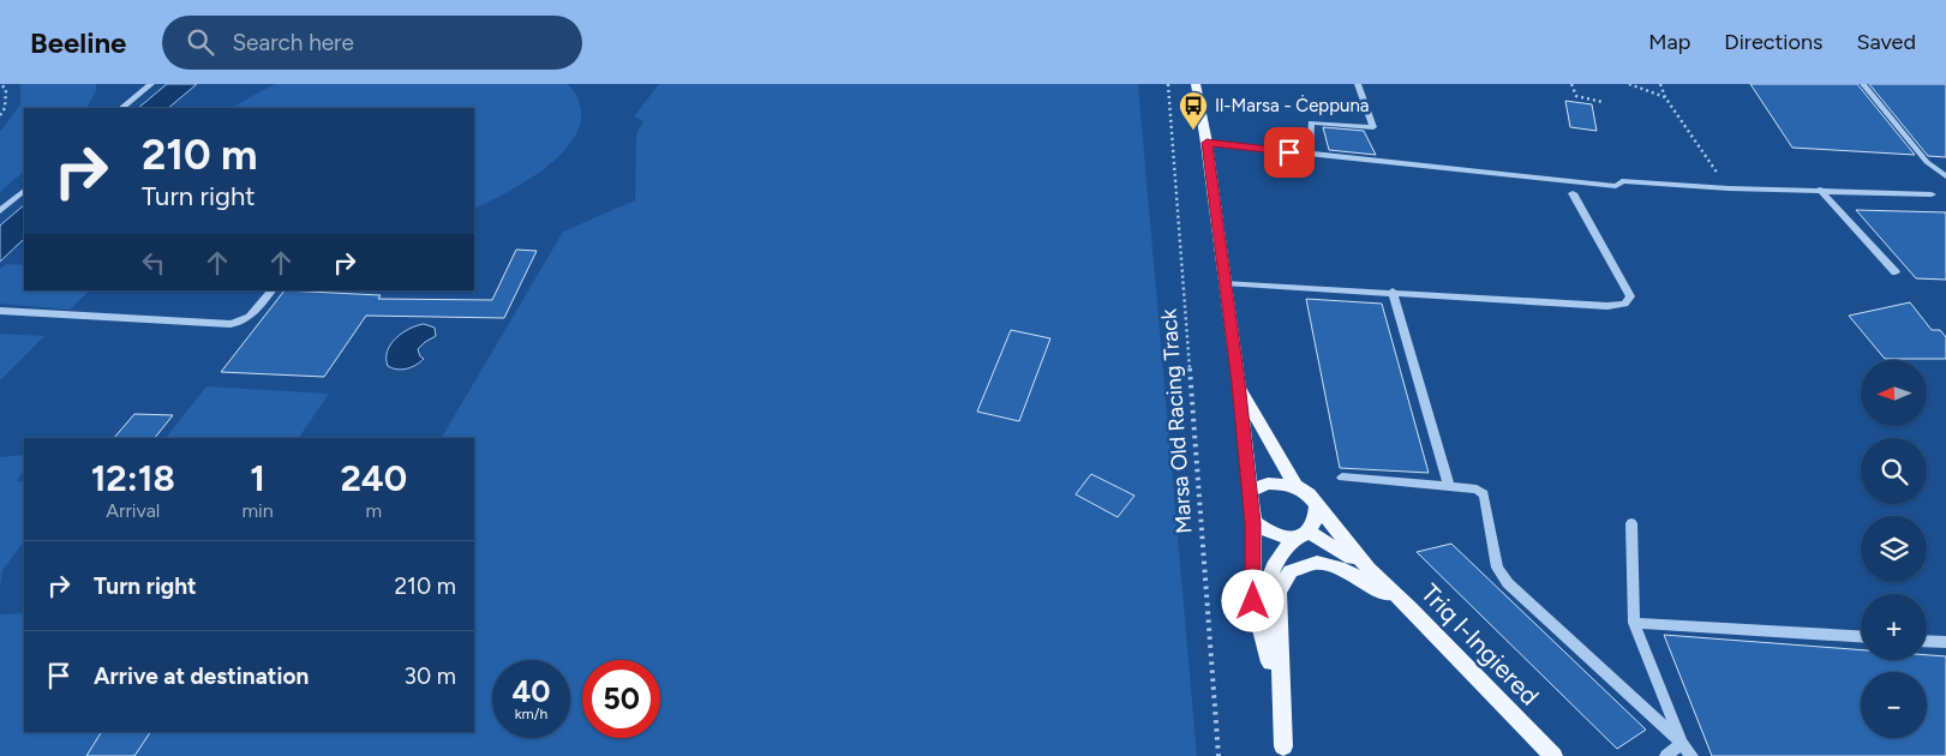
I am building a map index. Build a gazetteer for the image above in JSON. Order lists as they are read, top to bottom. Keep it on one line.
{"streets":{"main road":["Triq l-Ingiered"],"path":["Marsa Old Racing Track"]},"places":{"bus stop":["Il-Marsa - Ċeppuna"]},"north":"left","page":{"header":"Beeline","search":"Search here","nav":["Map","Directions","Saved"],"turn":["210 m","Turn right"],"map_buttons":["+","−"],"eta":["12:18","Arrival","1","min","240","m"],"list":[{"name":"Turn right","value":"210 m"},{"name":"Arrive at destination","value":"30 m"}],"speed":"40 km/h","limit":"50"}}
